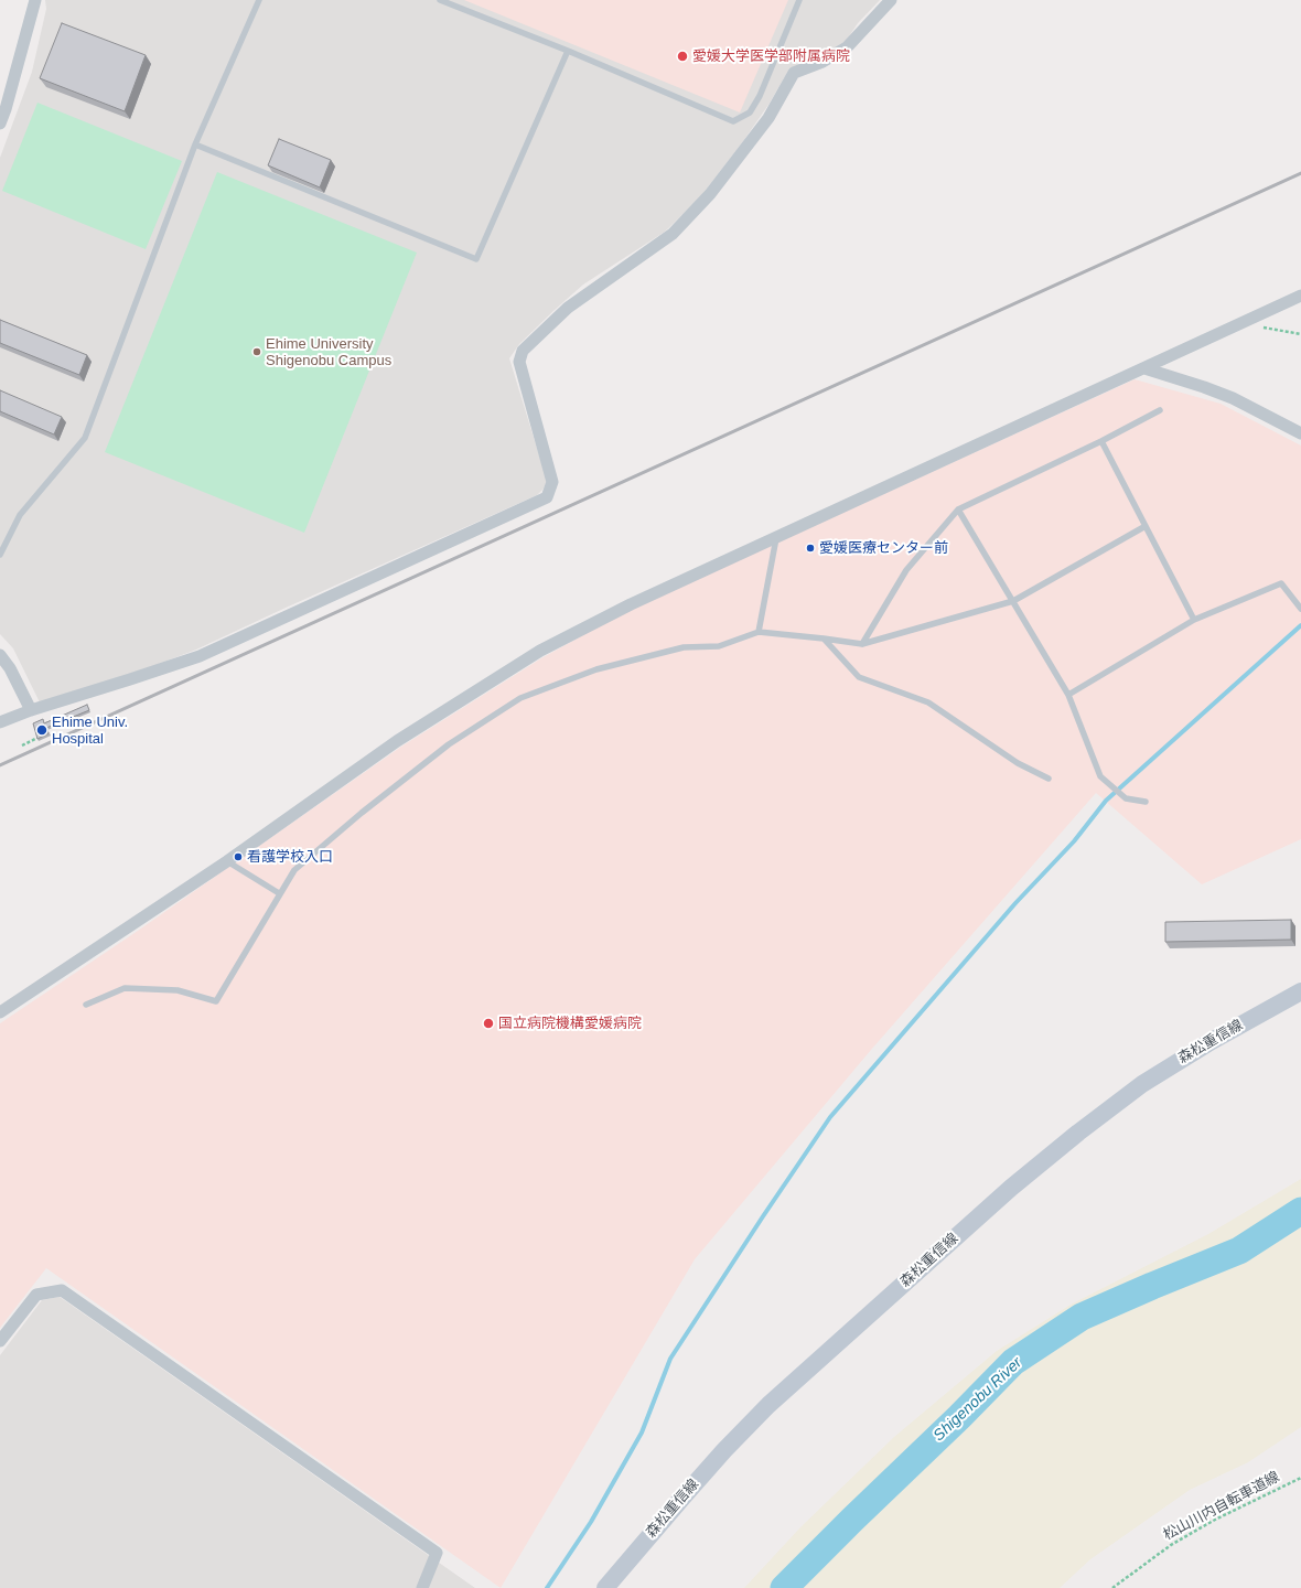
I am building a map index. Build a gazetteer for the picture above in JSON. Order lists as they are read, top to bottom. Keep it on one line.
{"streets":{"main road":["森松重信線"],"path":["松山川内自転車道線"]},"water":["Shigenobu River"],"places":["愛媛大学医学部附属病院","Ehime University Shigenobu Campus","愛媛医療センター前","Ehime Univ. Hospital","看護学校入口","国立病院機構愛媛病院"]}
